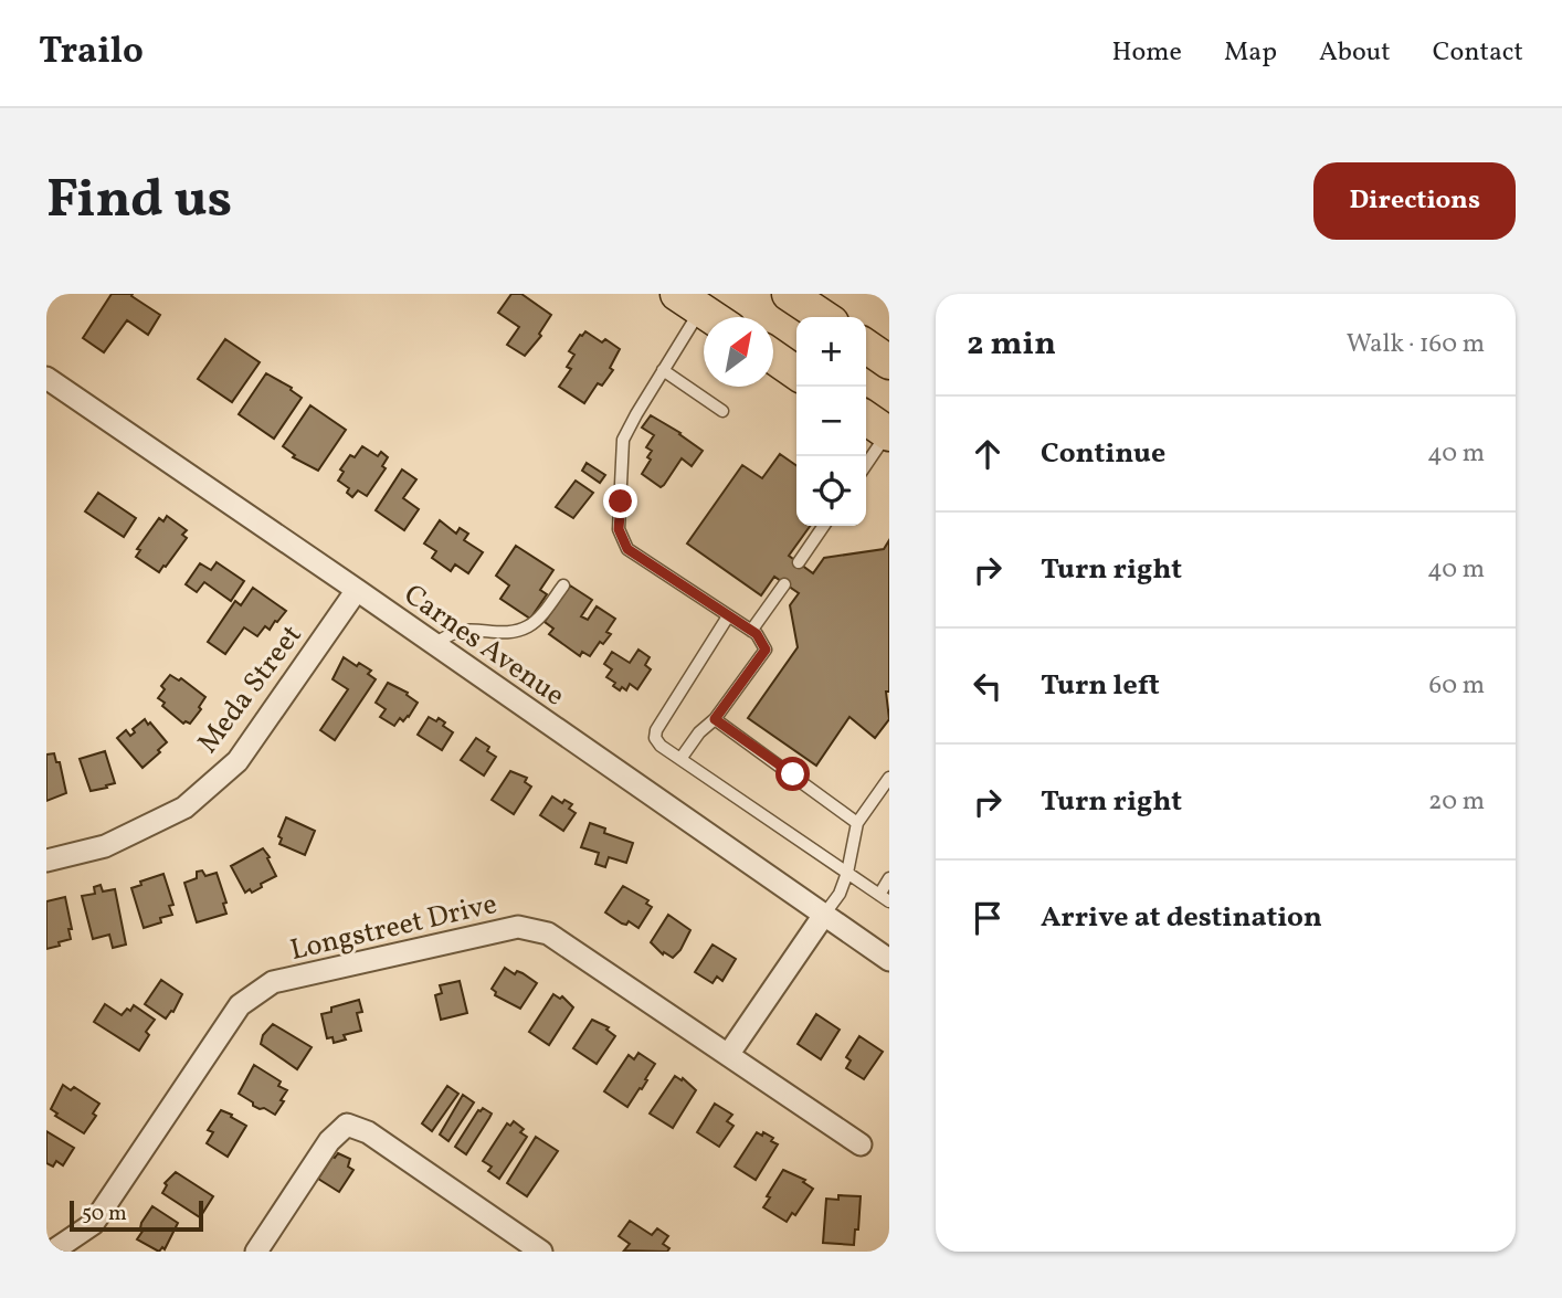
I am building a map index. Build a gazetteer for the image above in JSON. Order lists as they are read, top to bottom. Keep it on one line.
{"streets":{"street":["Carnes Avenue","Meda Street","Longstreet Drive"]},"crossings":[["Carnes Avenue","Meda Street"]],"scale_bar":"50 m","north":"top right","page":{"header":"Trailo","nav":["Home","Map","About","Contact"],"buttons":"Directions","title":"Find us","heading":["2 min","Walk · 160 m"],"map_buttons":["+","−"],"list":[["Continue","40 m"],["Turn right","40 m"],["Turn left","60 m"],["Turn right","20 m"],"Arrive at destination"],"scale":"50 m"}}
